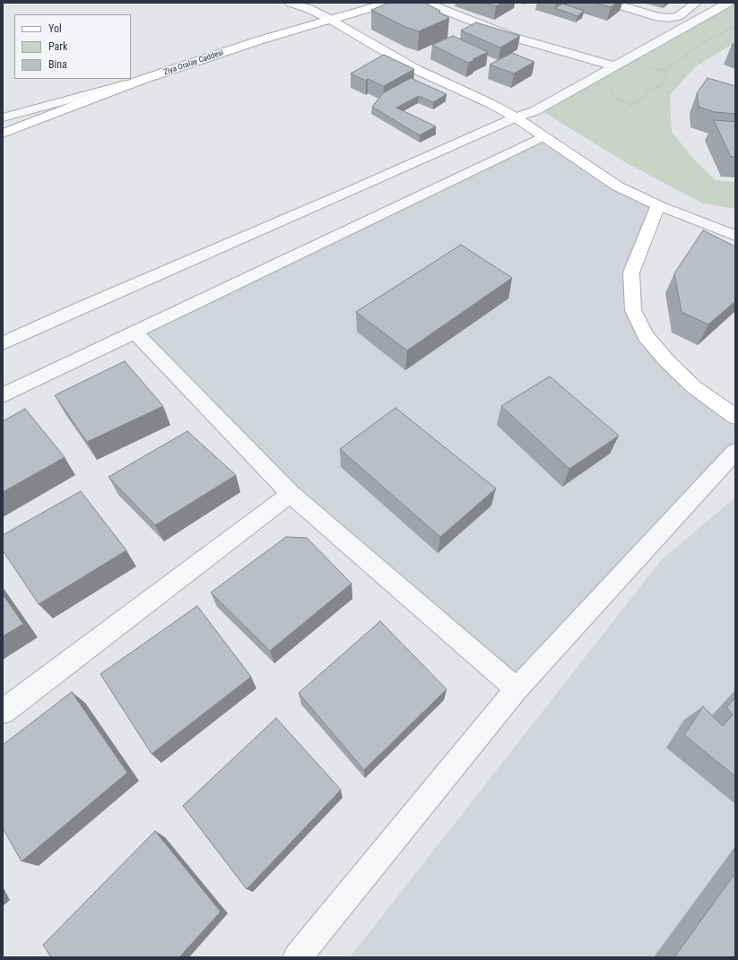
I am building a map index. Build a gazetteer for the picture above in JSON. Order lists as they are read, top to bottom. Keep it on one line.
{"streets":{"main road":["Ziya Oralay Caddesi"]},"legend":["Yol","Park","Bina"]}
